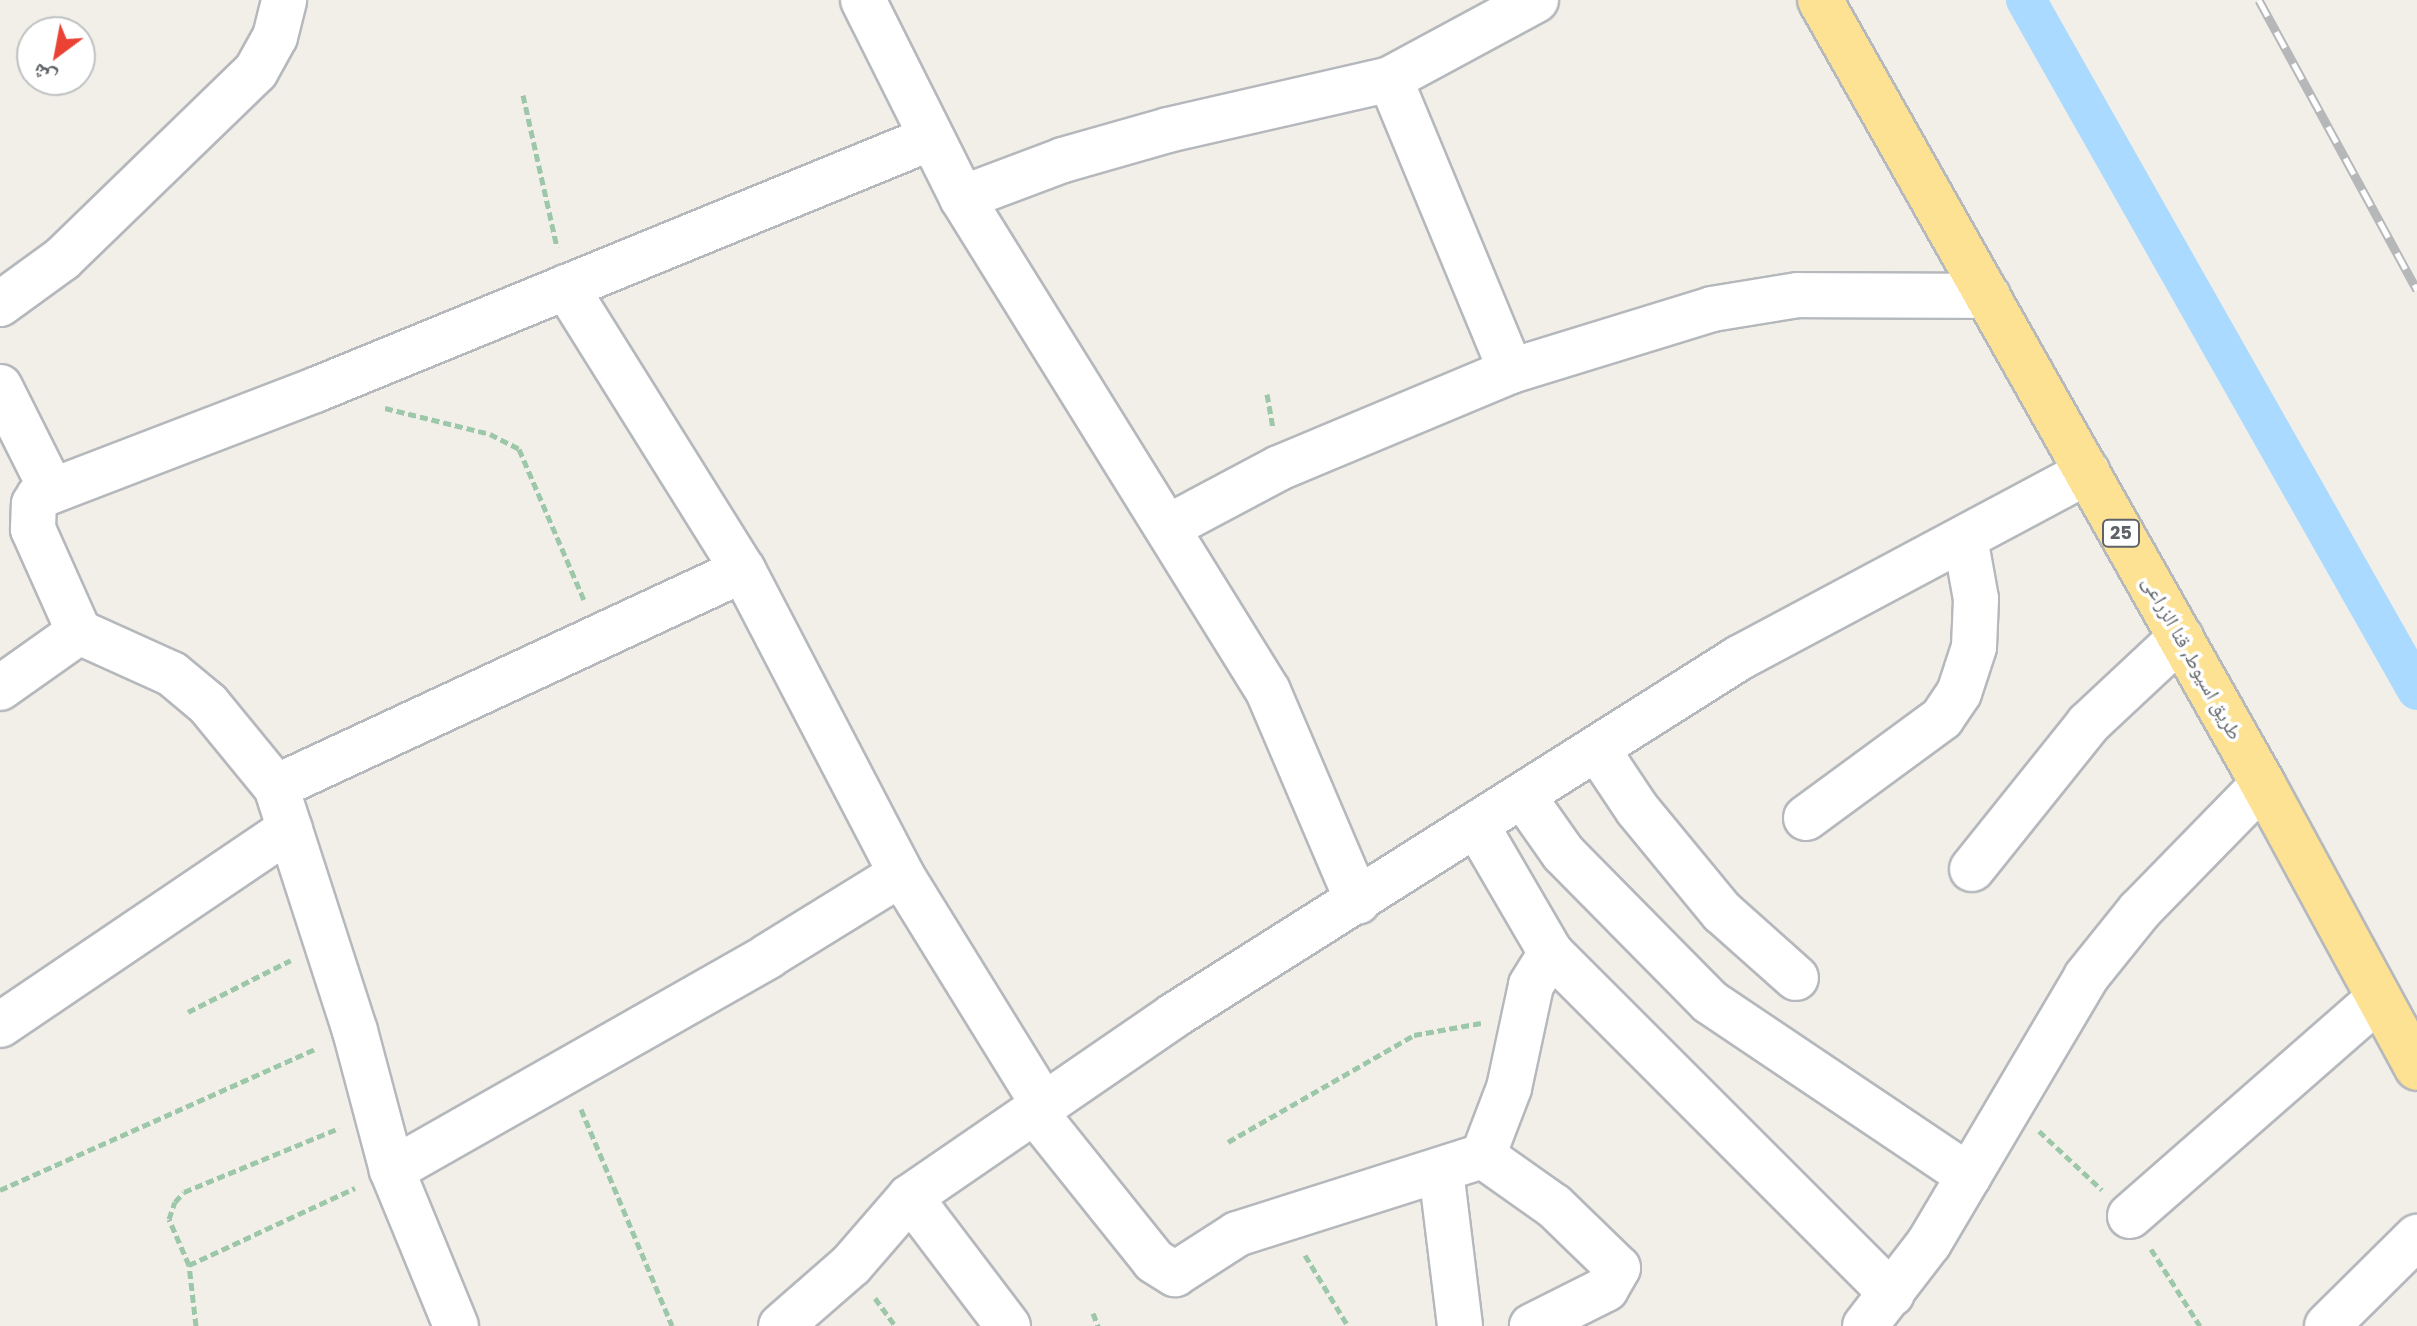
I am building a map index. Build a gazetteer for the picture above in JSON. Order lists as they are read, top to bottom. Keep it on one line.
{"streets":{"highway":["25","طريق اسيوط, قنا الزراعى"]},"north":"bottom left"}
